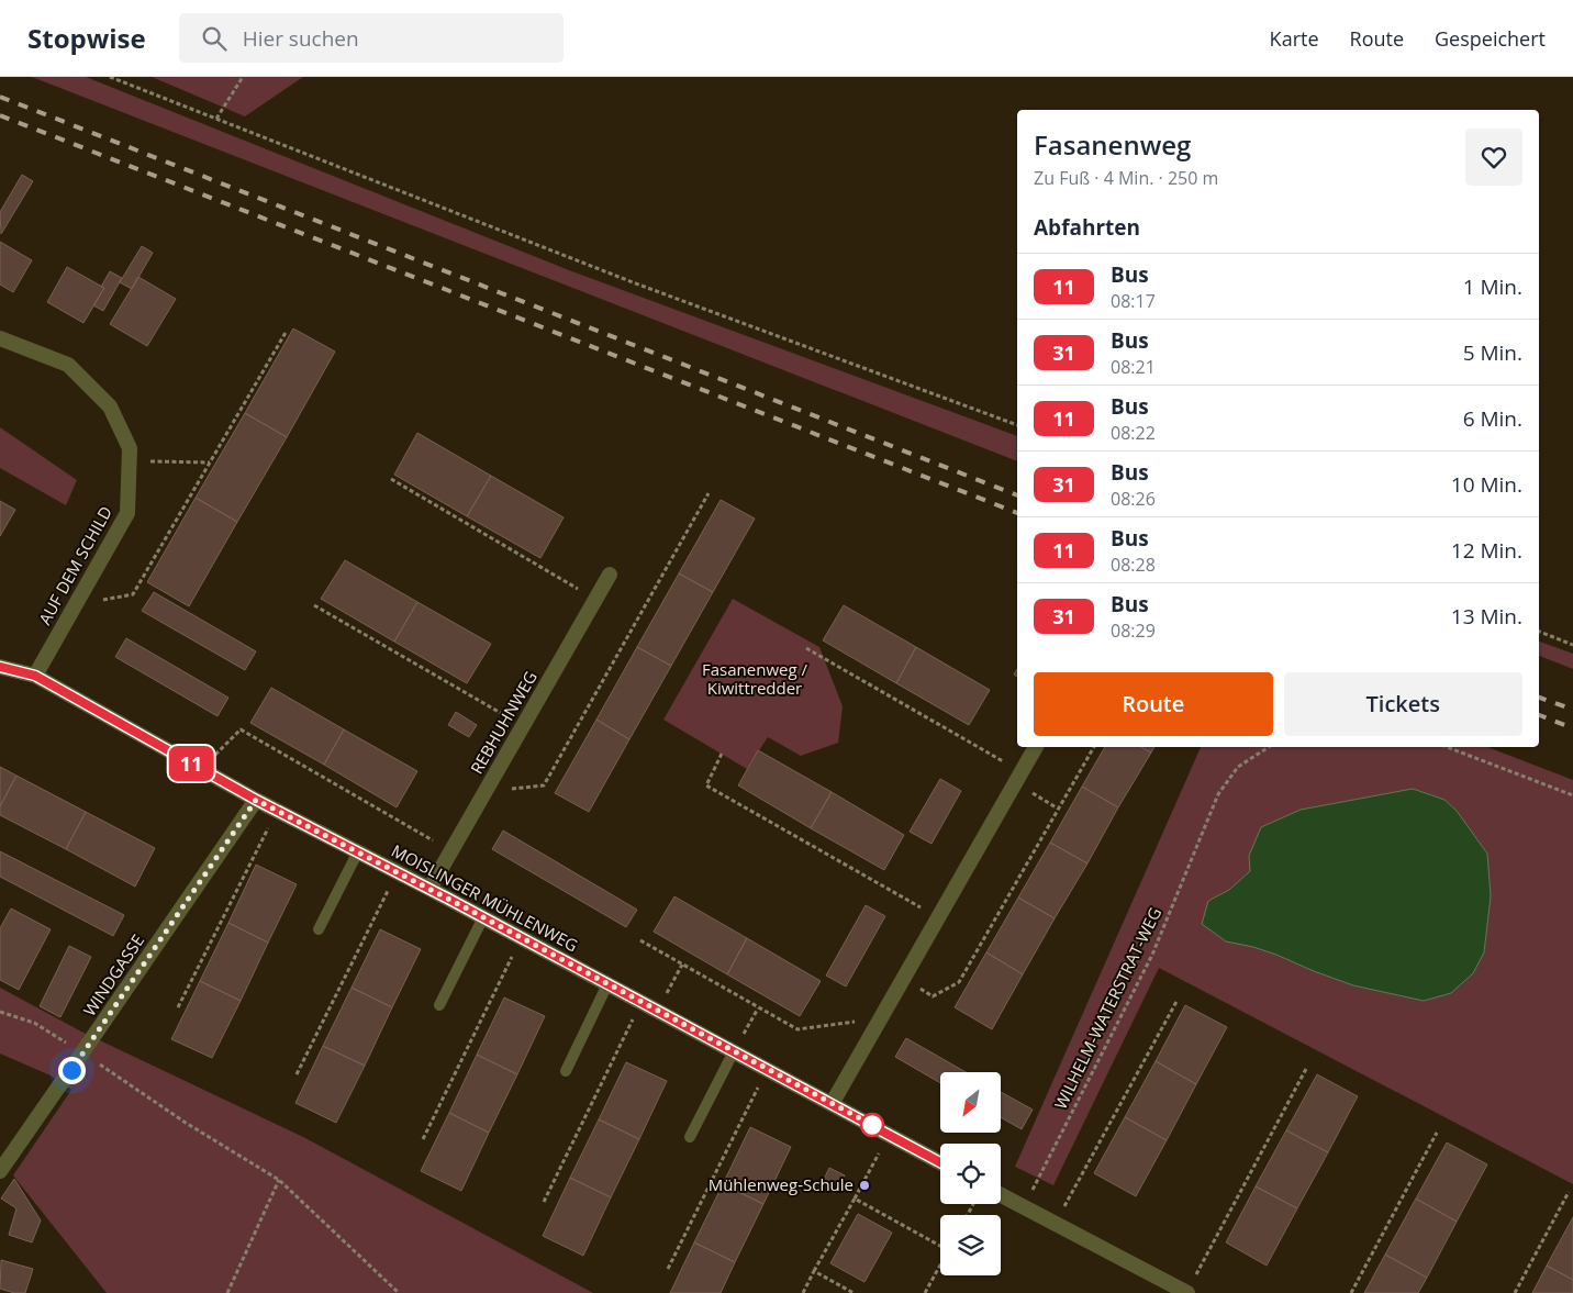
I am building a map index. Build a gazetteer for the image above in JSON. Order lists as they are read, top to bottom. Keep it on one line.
{"streets":{"street":["AUF DEM SCHILD","REBHUHNWEG","MOISLINGER MÜHLENWEG","WINDGASSE"],"path":["WILHELM-WATERSTRAT-WEG"]},"crossings":[["AUF DEM SCHILD","MOISLINGER MÜHLENWEG"],["REBHUHNWEG","MOISLINGER MÜHLENWEG"],["MOISLINGER MÜHLENWEG","WINDGASSE"]],"parks":["Fasanenweg / Kiwittredder"],"places":["Mühlenweg-Schule"],"lines":["bus line 11"],"north":"bottom left","page":{"header":"Stopwise","search":"Hier suchen","nav":["Karte","Route","Gespeichert"],"on_map":"11","heading":[["Fasanenweg","Zu Fuß · 4 Min. · 250 m"],"Abfahrten"],"list":[{"mark":"11","name":"Bus","note":"08:17","value":"1 Min."},{"mark":"31","name":"Bus","note":"08:21","value":"5 Min."},{"mark":"11","name":"Bus","note":"08:22","value":"6 Min."},{"mark":"31","name":"Bus","note":"08:26","value":"10 Min."},{"mark":"11","name":"Bus","note":"08:28","value":"12 Min."},{"mark":"31","name":"Bus","note":"08:29","value":"13 Min."}],"buttons":["Route","Tickets"]}}
